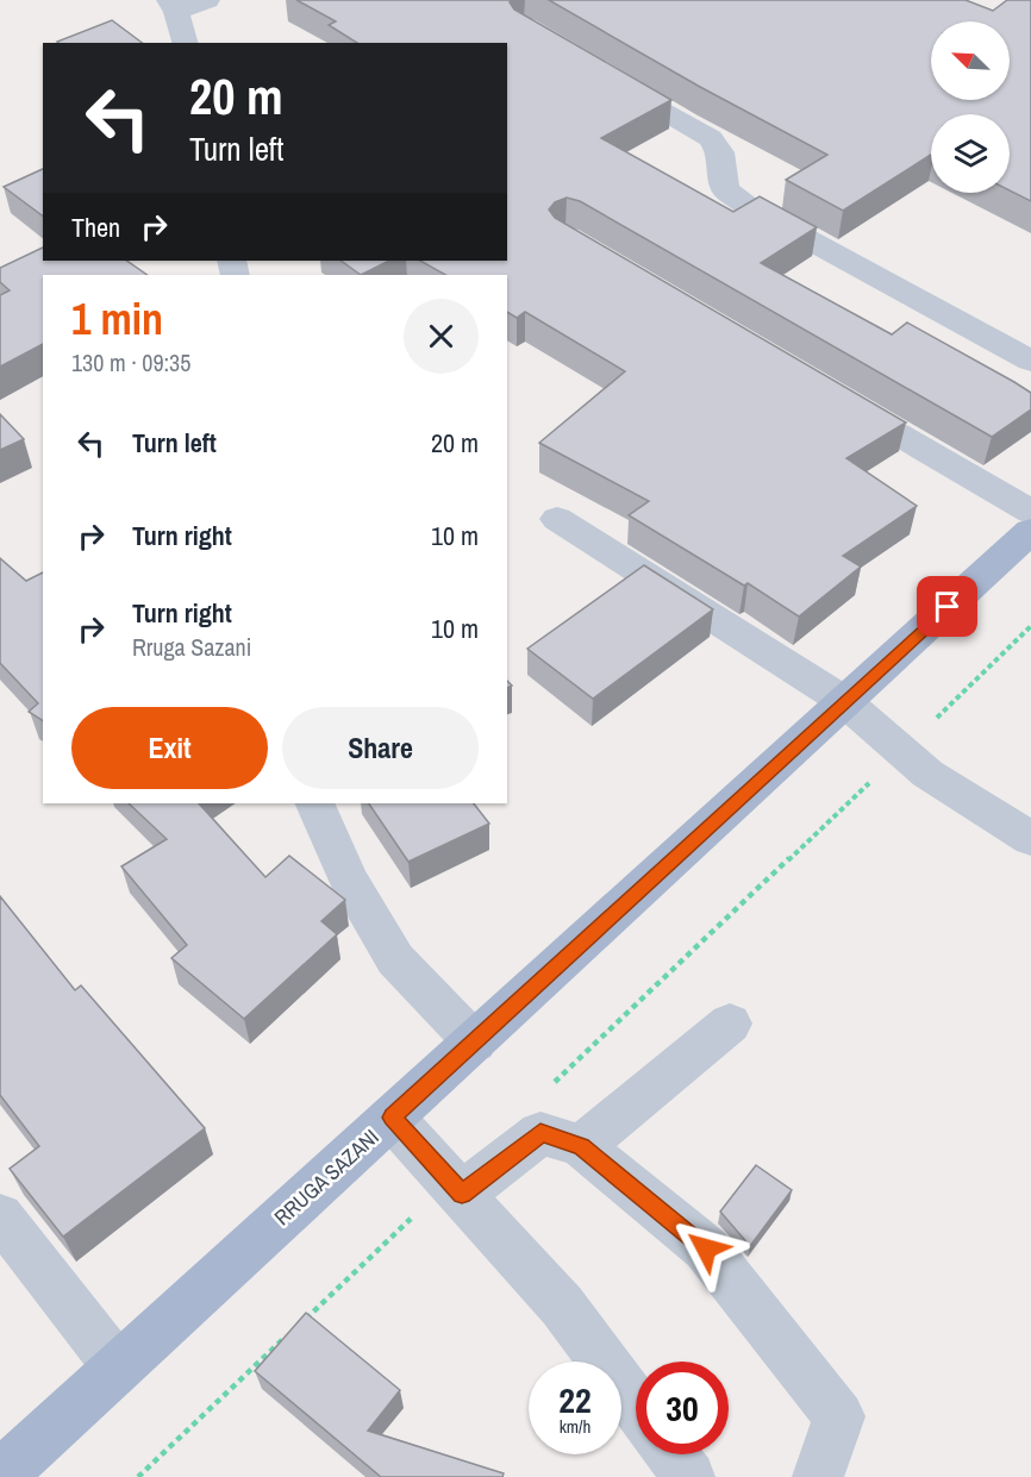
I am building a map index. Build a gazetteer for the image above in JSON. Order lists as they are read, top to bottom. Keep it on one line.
{"streets":{"main road":["RRUGA SAZANI"]},"north":"top left","page":{"turn":["20 m","Turn left"],"then":"Then","heading":["1 min","130 m · 09:35"],"list":[{"name":"Turn left","value":"20 m"},{"name":"Turn right","value":"10 m"},{"name":"Turn right","note":"Rruga Sazani","value":"10 m"}],"buttons":["Exit","Share"],"speed":"22 km/h","limit":"30"}}
